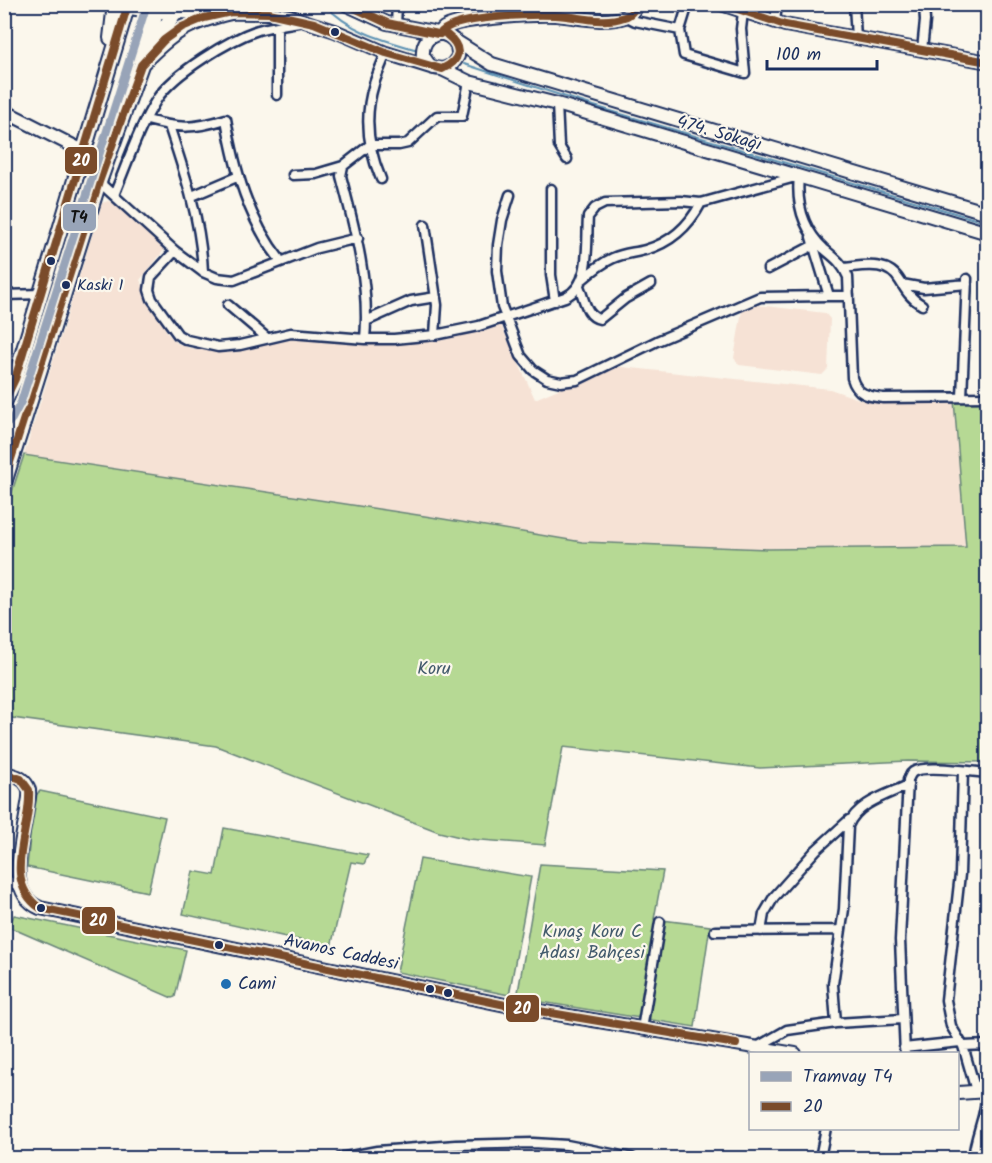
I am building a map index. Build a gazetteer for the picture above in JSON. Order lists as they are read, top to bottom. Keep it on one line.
{"streets":{"street":["474. Sokağı","Avanos Caddesi"]},"parks":["Koru","Kınaş Koru C Adası Bahçesi"],"places":["Kaski 1","Cami"],"lines":["tram line T4","transit line 20"],"legend":["Tramvay T4","20"],"scale_bar":"100 m"}
